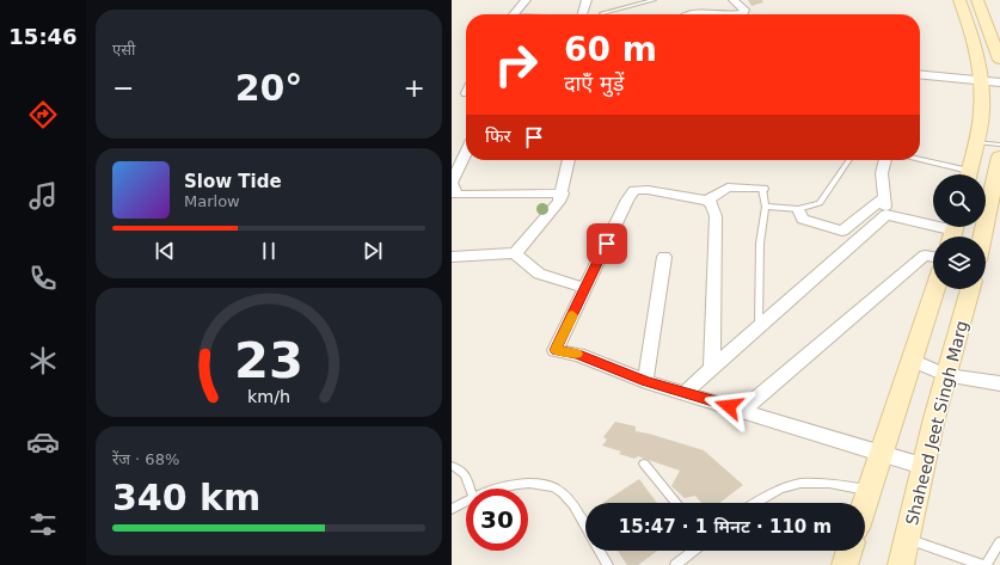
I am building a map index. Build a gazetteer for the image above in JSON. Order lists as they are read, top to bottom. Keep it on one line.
{"streets":{"main road":["Shaheed Jeet Singh Marg"]},"page":{"tabs":"15:46","tile":["एसी",["रेंज · 68%","340 km"]],"turn":["60 m","दाएँ मुड़ें"],"heat":["−","20°","+"],"then":"फिर","song":["Slow Tide","Marlow"],"limit":"30","trip":"15:47 · 1 मिनट · 110 m","gauge":["23","km/h"]}}
